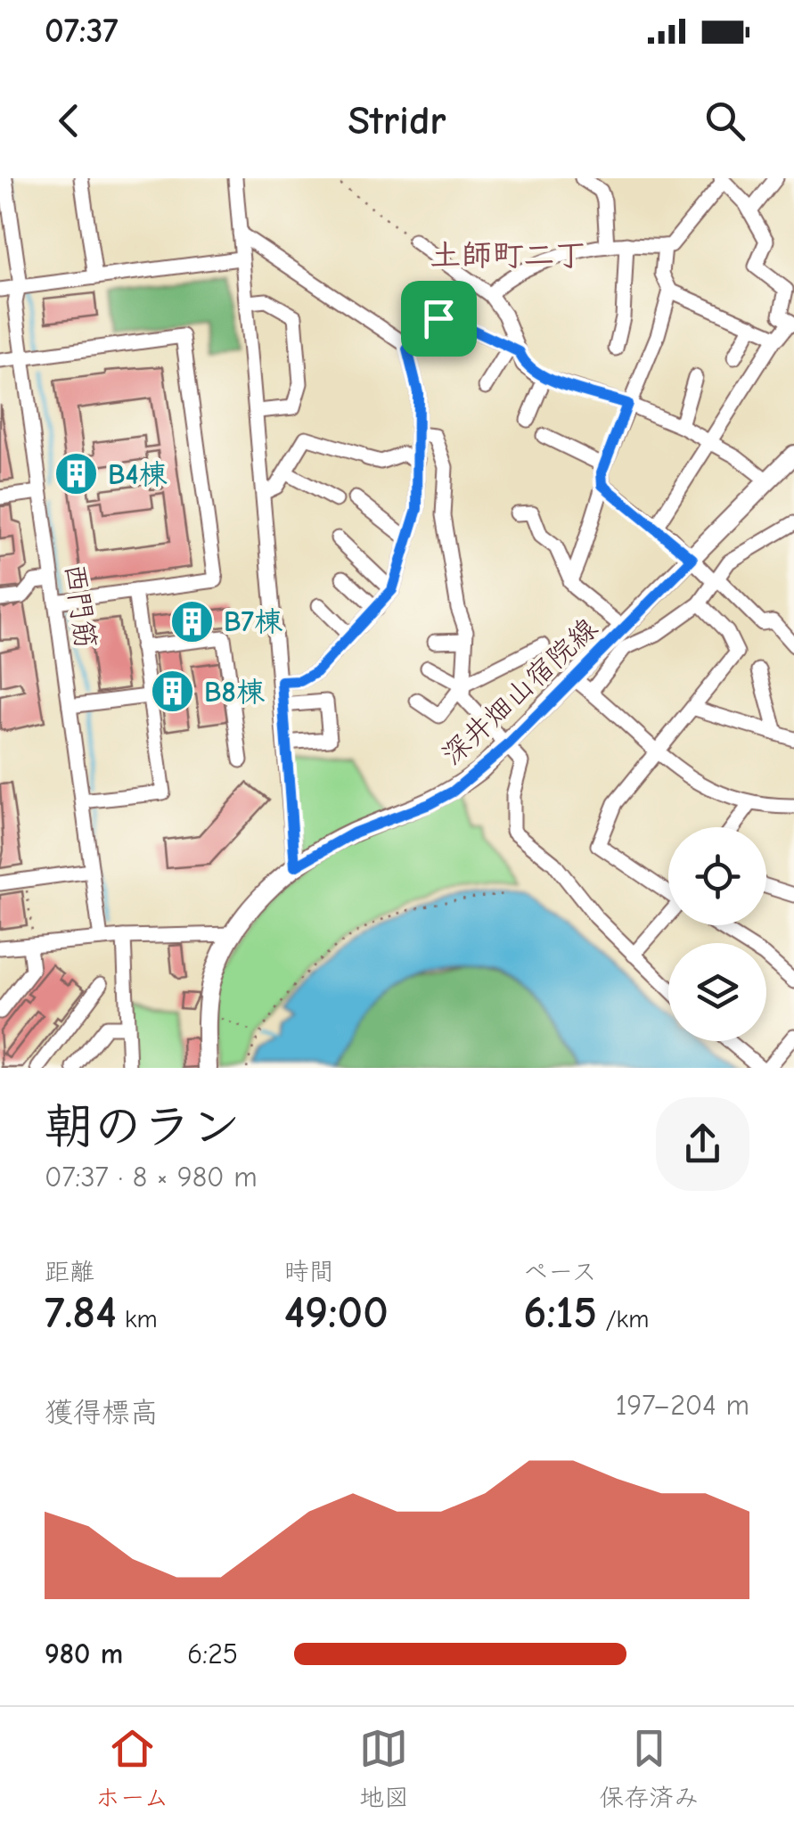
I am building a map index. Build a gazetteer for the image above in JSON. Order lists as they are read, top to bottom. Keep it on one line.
{"streets":{"main road":["深井畑山宿院線"],"street":["西門筋"]},"districts":["土師町二丁"],"places":{"building":["B4棟","B7棟","B8棟"]},"page":{"status":"07:37","header":"Stridr","heading":["朝のラン","07:37 · 8 × 980 m"],"stats":[["距離","7.84 km"],["時間","49:00"],["ペース","6:15 /km"]],"chart":["獲得標高","197–204 m"],"list":[{"name":"980 m","note":"6:25"}],"tabs":["ホーム","地図","保存済み"]}}
